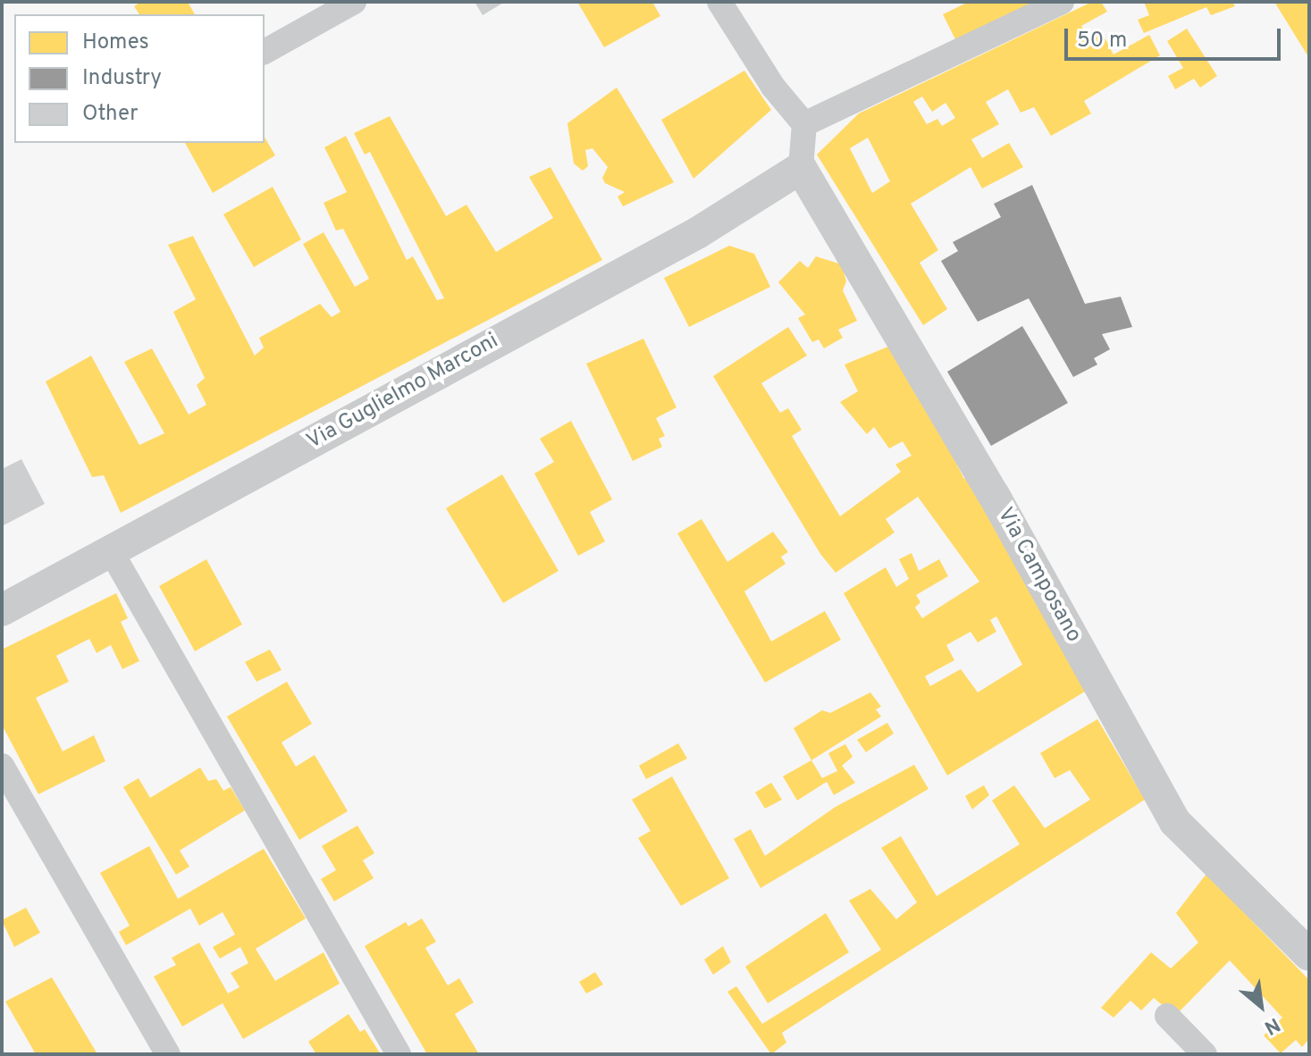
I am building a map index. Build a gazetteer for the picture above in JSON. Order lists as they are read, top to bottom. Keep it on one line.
{"streets":{"street":["Via Guglielmo Marconi","Via Camposano"]},"crossings":[["Via Guglielmo Marconi","Via Camposano"]],"legend":["Homes","Industry","Other"],"scale_bar":"50 m","north":"bottom right"}
